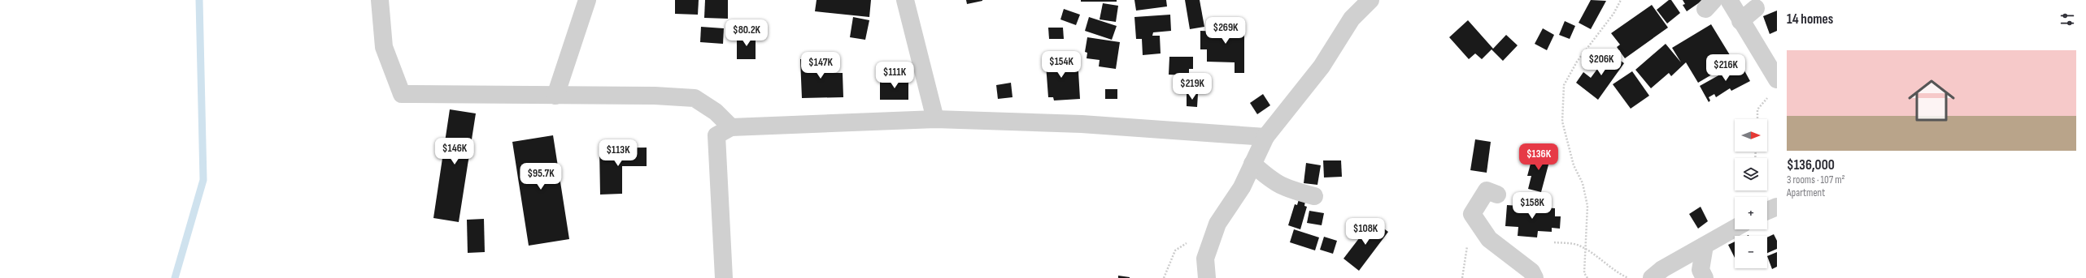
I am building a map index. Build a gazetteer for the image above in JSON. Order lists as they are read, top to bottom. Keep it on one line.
{"north":"right","page":{"heading":"14 homes","price":["$269K","$80.2K","$206K","$154K","$147K","$216K","$111K","$219K","$146K","$113K","$136K","$95.7K","$158K","$108K"],"list":[{"name":"$136,000","note":"3 rooms · 107 m² · Apartment"}],"map_buttons":["+","−"]}}
